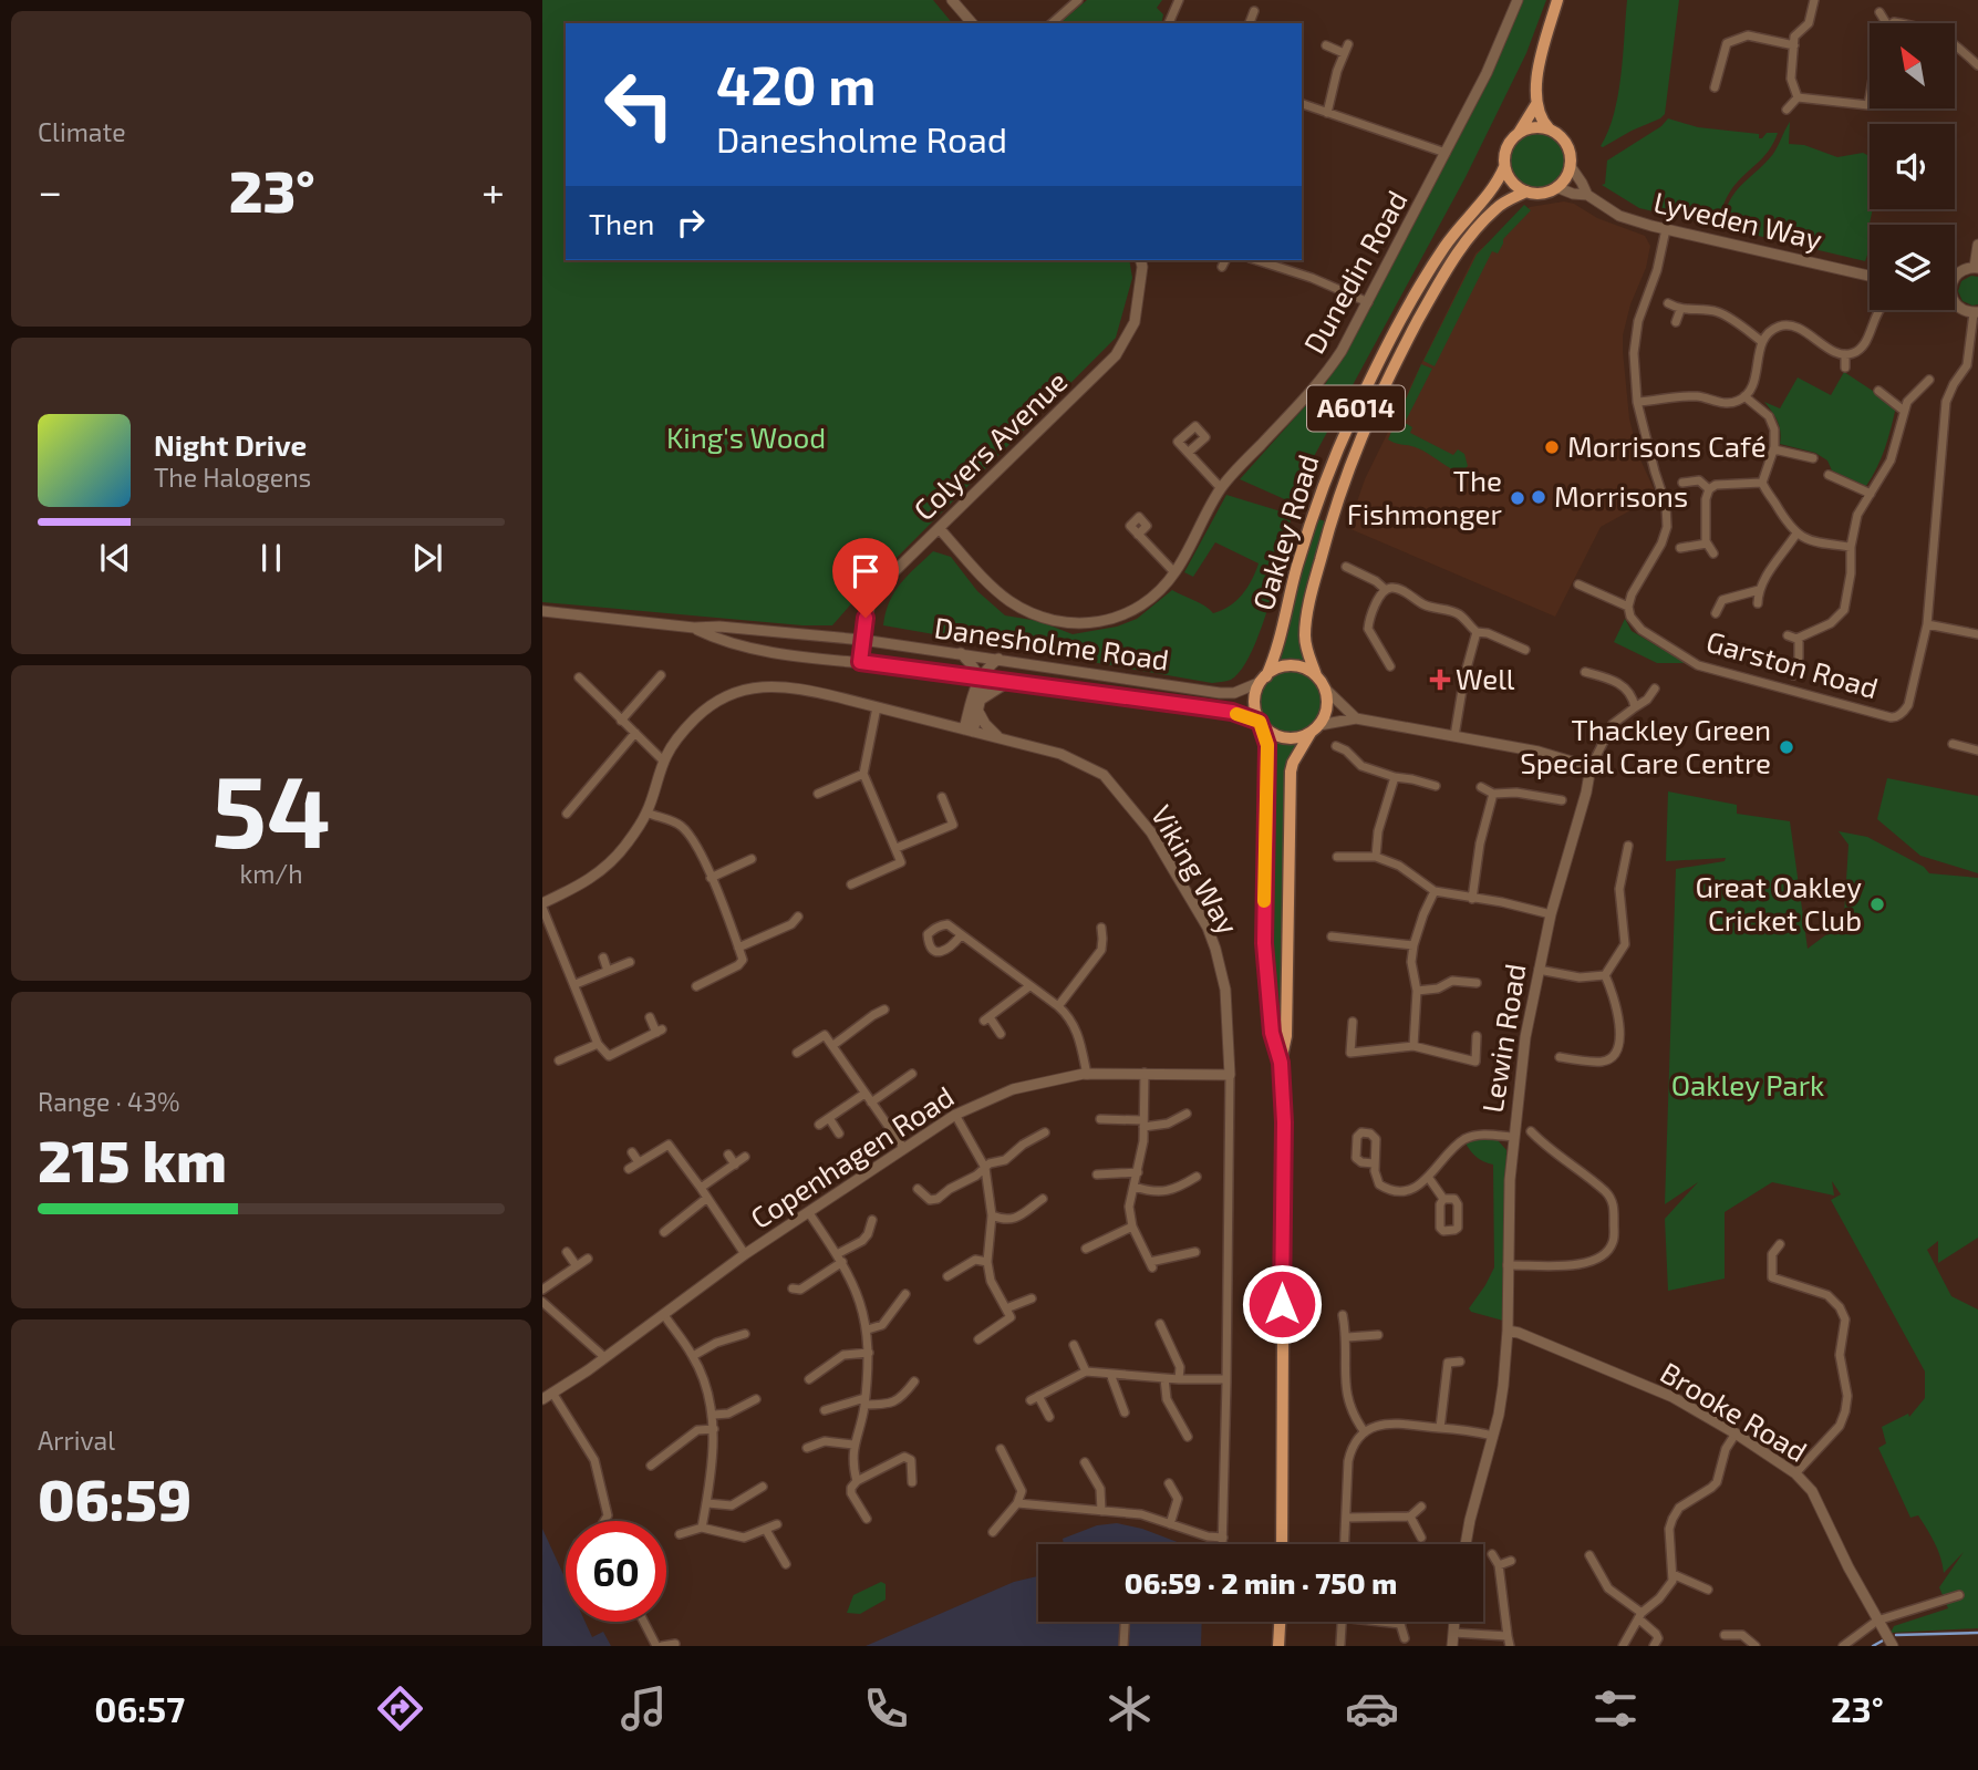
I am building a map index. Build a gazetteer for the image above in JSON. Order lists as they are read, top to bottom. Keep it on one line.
{"streets":{"main road":["A6014","Oakley Road"],"street":["Lyveden Way","Dunedin Road","Colyers Avenue","Danesholme Road","Garston Road","Viking Way","Lewin Road","Copenhagen Road","Brooke Road"]},"crossings":[["Lyveden Way","Oakley Road"],["Dunedin Road","Colyers Avenue"],["Colyers Avenue","Danesholme Road"],["Oakley Road","Danesholme Road"],["Viking Way","Copenhagen Road"],["Lewin Road","Brooke Road"]],"parks":["King's Wood","Oakley Park"],"places":{"other":["Morrisons Café","Morrisons","The Fishmonger","Thackley Green Special Care Centre","Great Oakley Cricket Club"],"health":["Well"]},"north":"top left","page":{"tile":["Climate",["54","km/h"],["Range · 43%","215 km"],["Arrival","06:59"]],"turn":["420 m","Danesholme Road"],"heat":["−","23°","+"],"then":"Then","song":["Night Drive","The Halogens"],"limit":"60","trip":"06:59 · 2 min · 750 m","tabs":["06:57","23°"]}}
